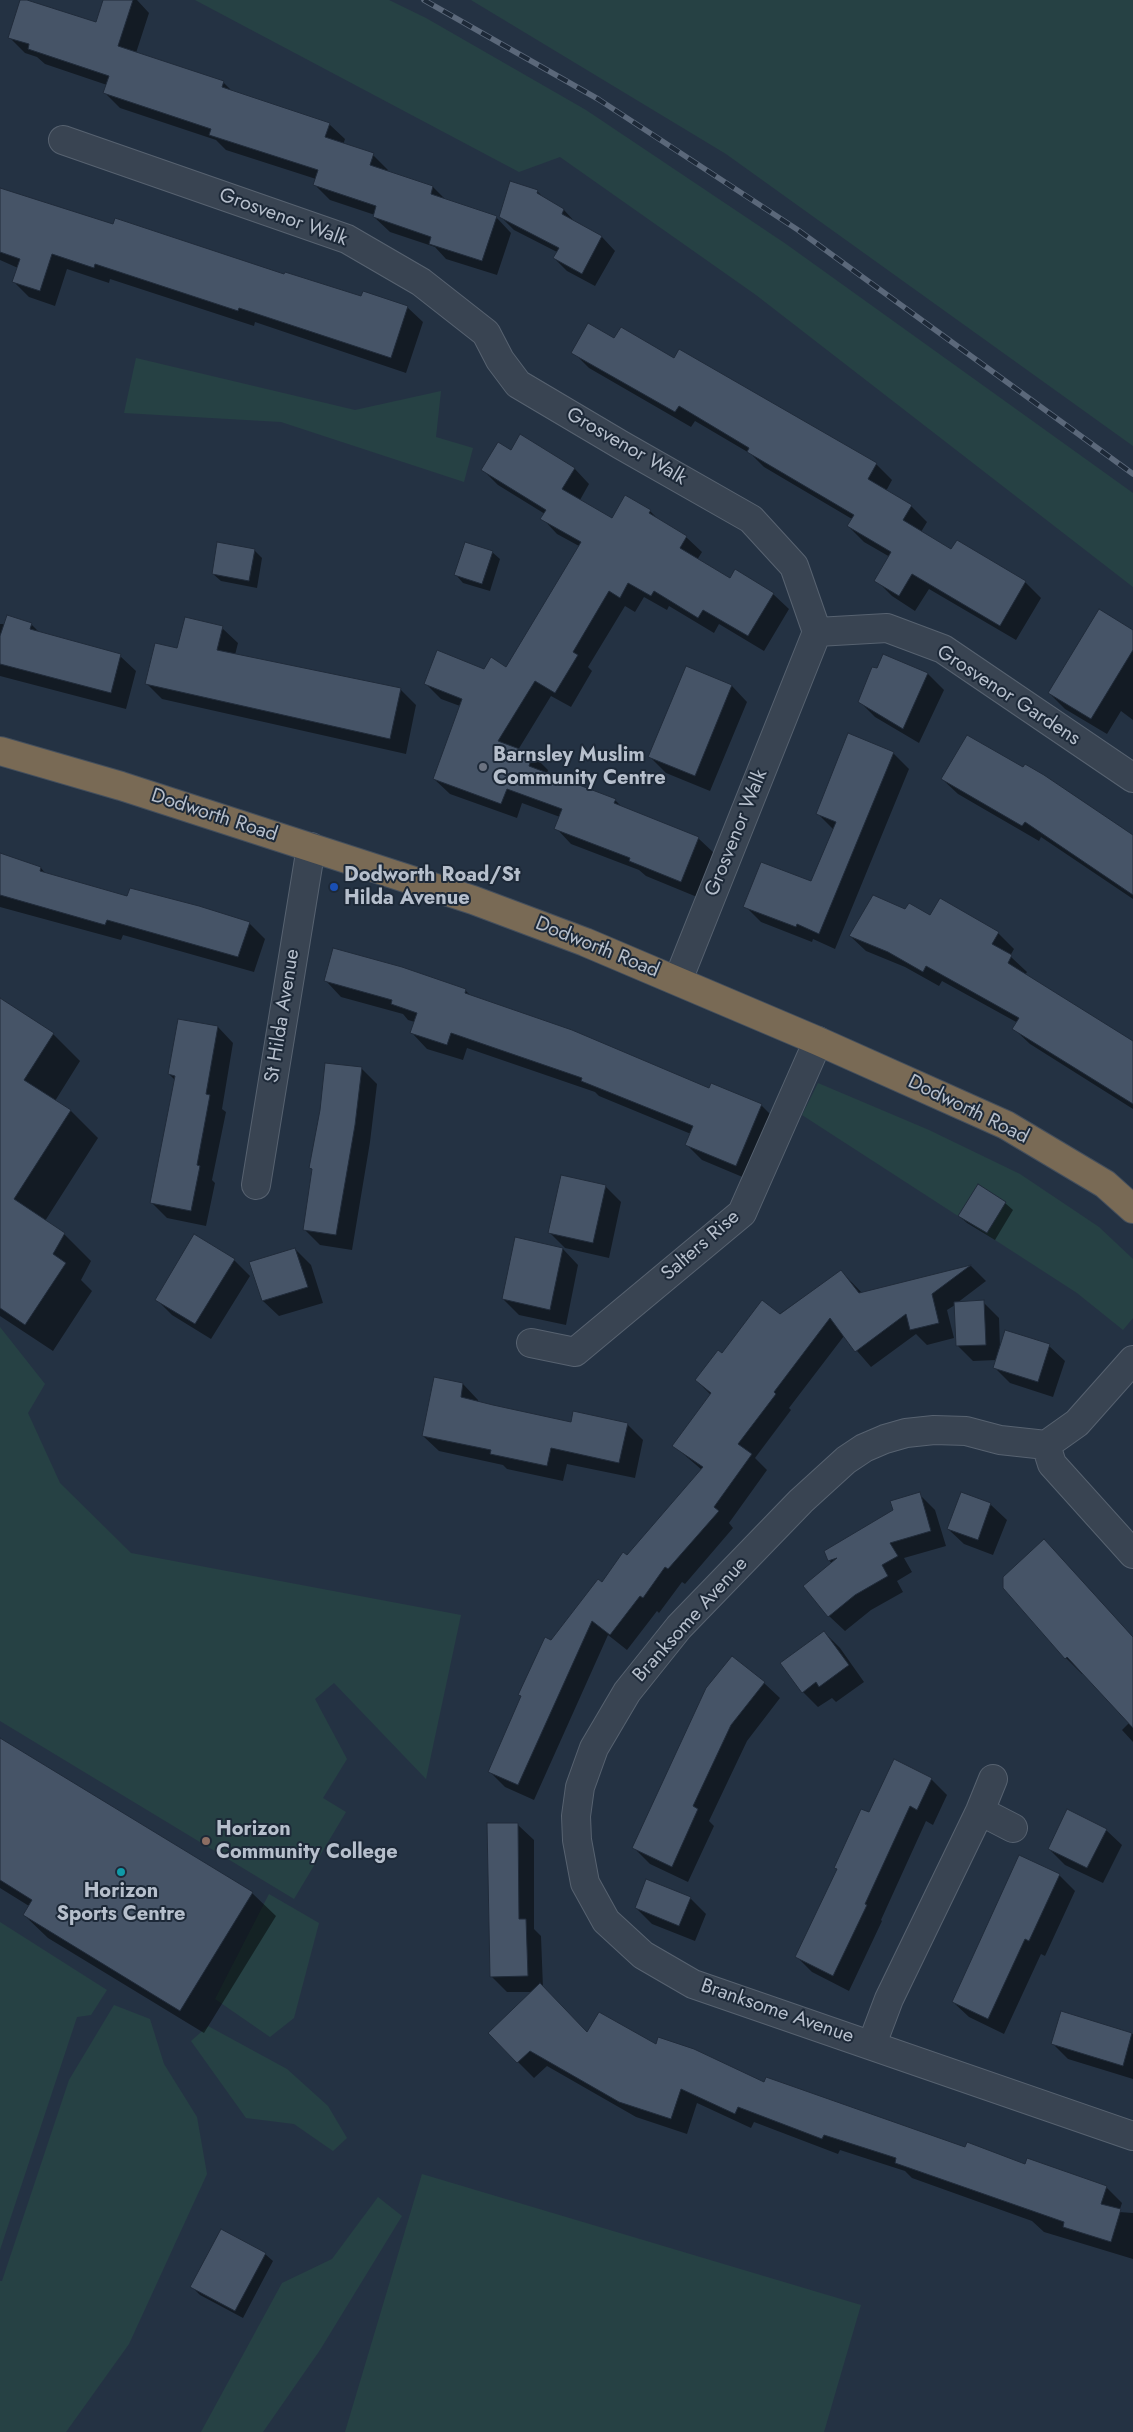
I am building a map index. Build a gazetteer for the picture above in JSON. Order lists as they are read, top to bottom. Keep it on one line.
{"streets":{"highway":["Dodworth Road"],"street":["Grosvenor Walk","Grosvenor Gardens","St Hilda Avenue","Salters Rise","Branksome Avenue"]},"crossings":[["Grosvenor Walk","Grosvenor Gardens"],["Grosvenor Walk","Dodworth Road"],["Dodworth Road","St Hilda Avenue"],["Dodworth Road","Salters Rise"]],"places":["Barnsley Muslim Community Centre","Dodworth Road/St Hilda Avenue","Horizon Community College","Horizon Sports Centre"]}
